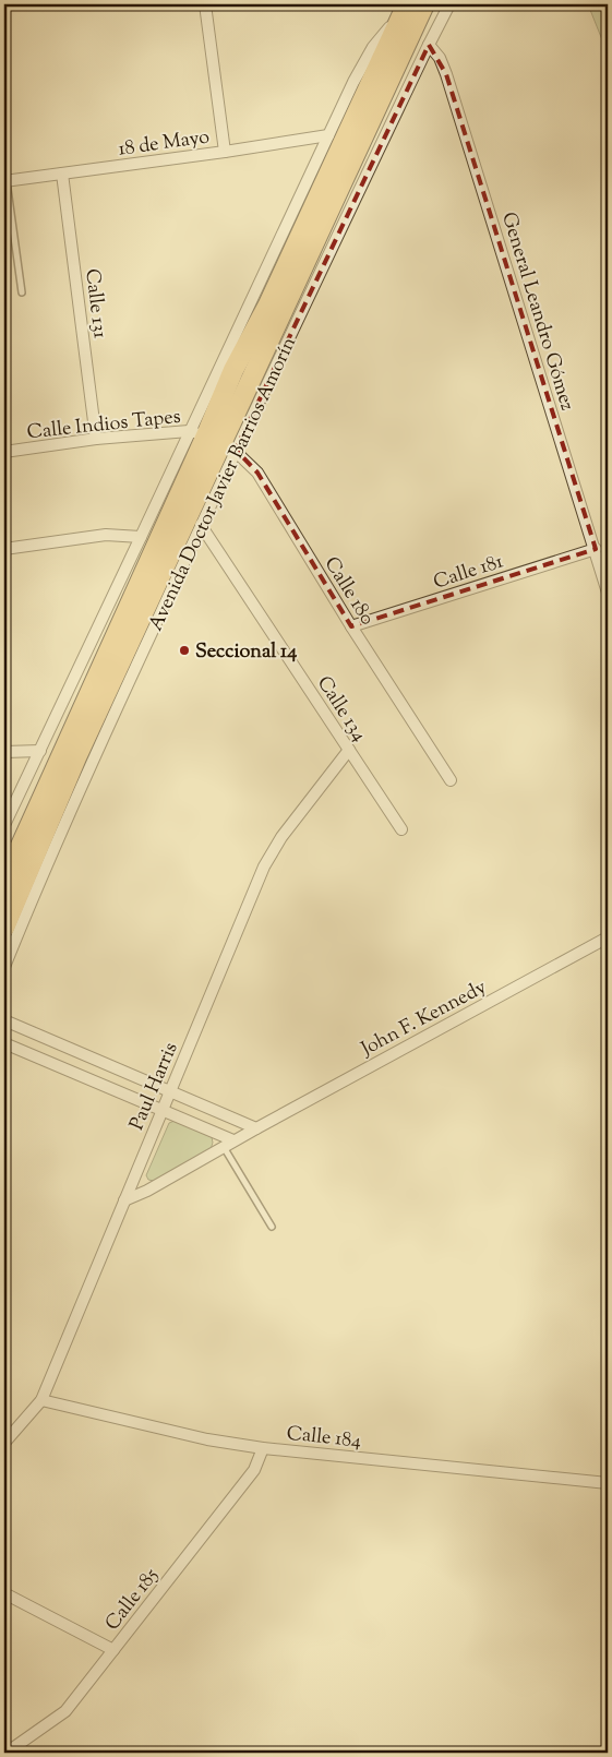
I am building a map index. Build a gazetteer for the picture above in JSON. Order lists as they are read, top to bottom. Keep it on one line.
{"streets":{"highway":["Avenida Doctor Javier Barrios Amorín"],"street":["18 de Mayo","Calle 131","General Leandro Gómez","Calle Indios Tapes","Calle 181","Calle 180","Calle 134","John F. Kennedy","Paul Harris","Calle 184","Calle 185"]},"crossings":[["18 de Mayo","Calle 131"],["18 de Mayo","Avenida Doctor Javier Barrios Amorín"],["Calle 131","Calle Indios Tapes"],["General Leandro Gómez","Avenida Doctor Javier Barrios Amorín"],["General Leandro Gómez","Calle 181"],["Calle Indios Tapes","Avenida Doctor Javier Barrios Amorín"],["Calle Indios Tapes","Calle 180"],["Avenida Doctor Javier Barrios Amorín","Calle 180"],["Avenida Doctor Javier Barrios Amorín","Calle 134"],["Calle 181","Calle 180"],["Calle 134","Paul Harris"],["John F. Kennedy","Paul Harris"],["Paul Harris","Calle 184"],["Calle 184","Calle 185"]],"places":["Seccional 14"]}
